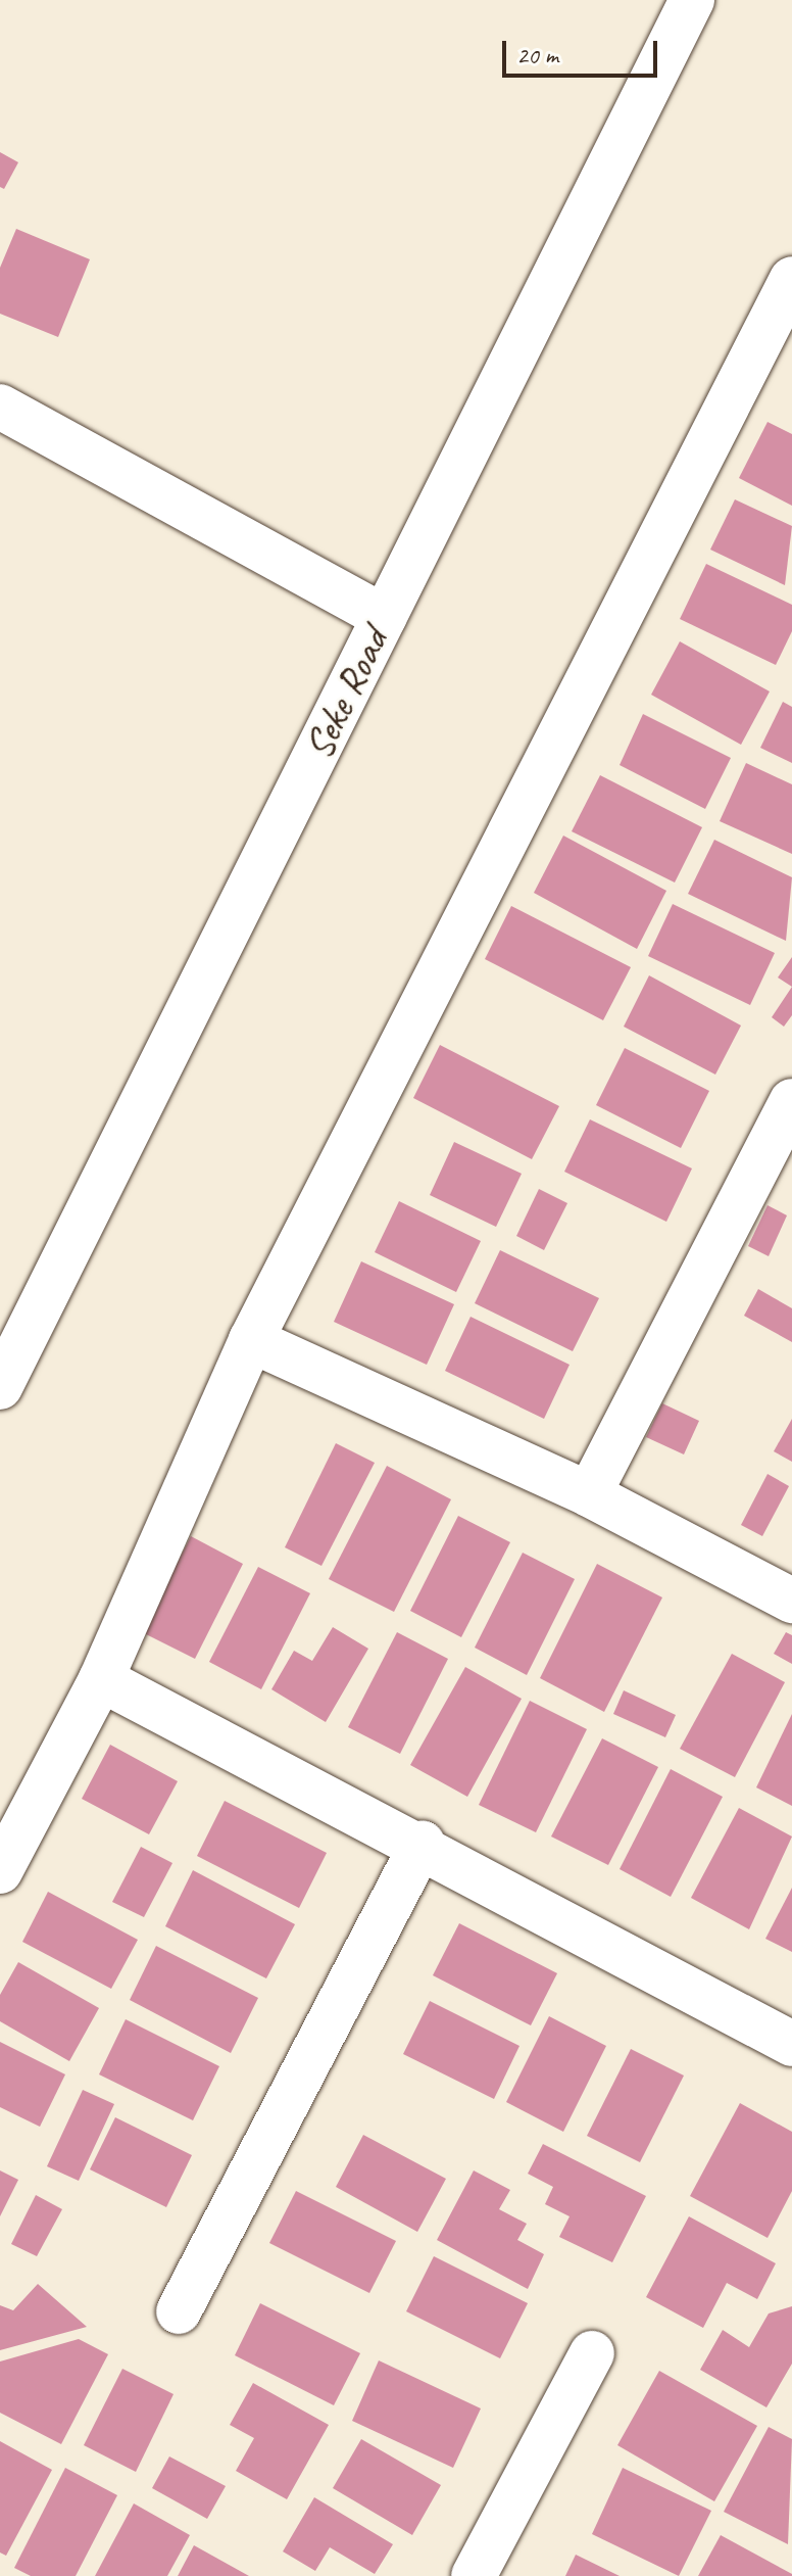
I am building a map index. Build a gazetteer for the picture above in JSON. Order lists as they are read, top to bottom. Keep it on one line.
{"streets":{"street":["Seke Road"]},"scale_bar":"20 m"}
